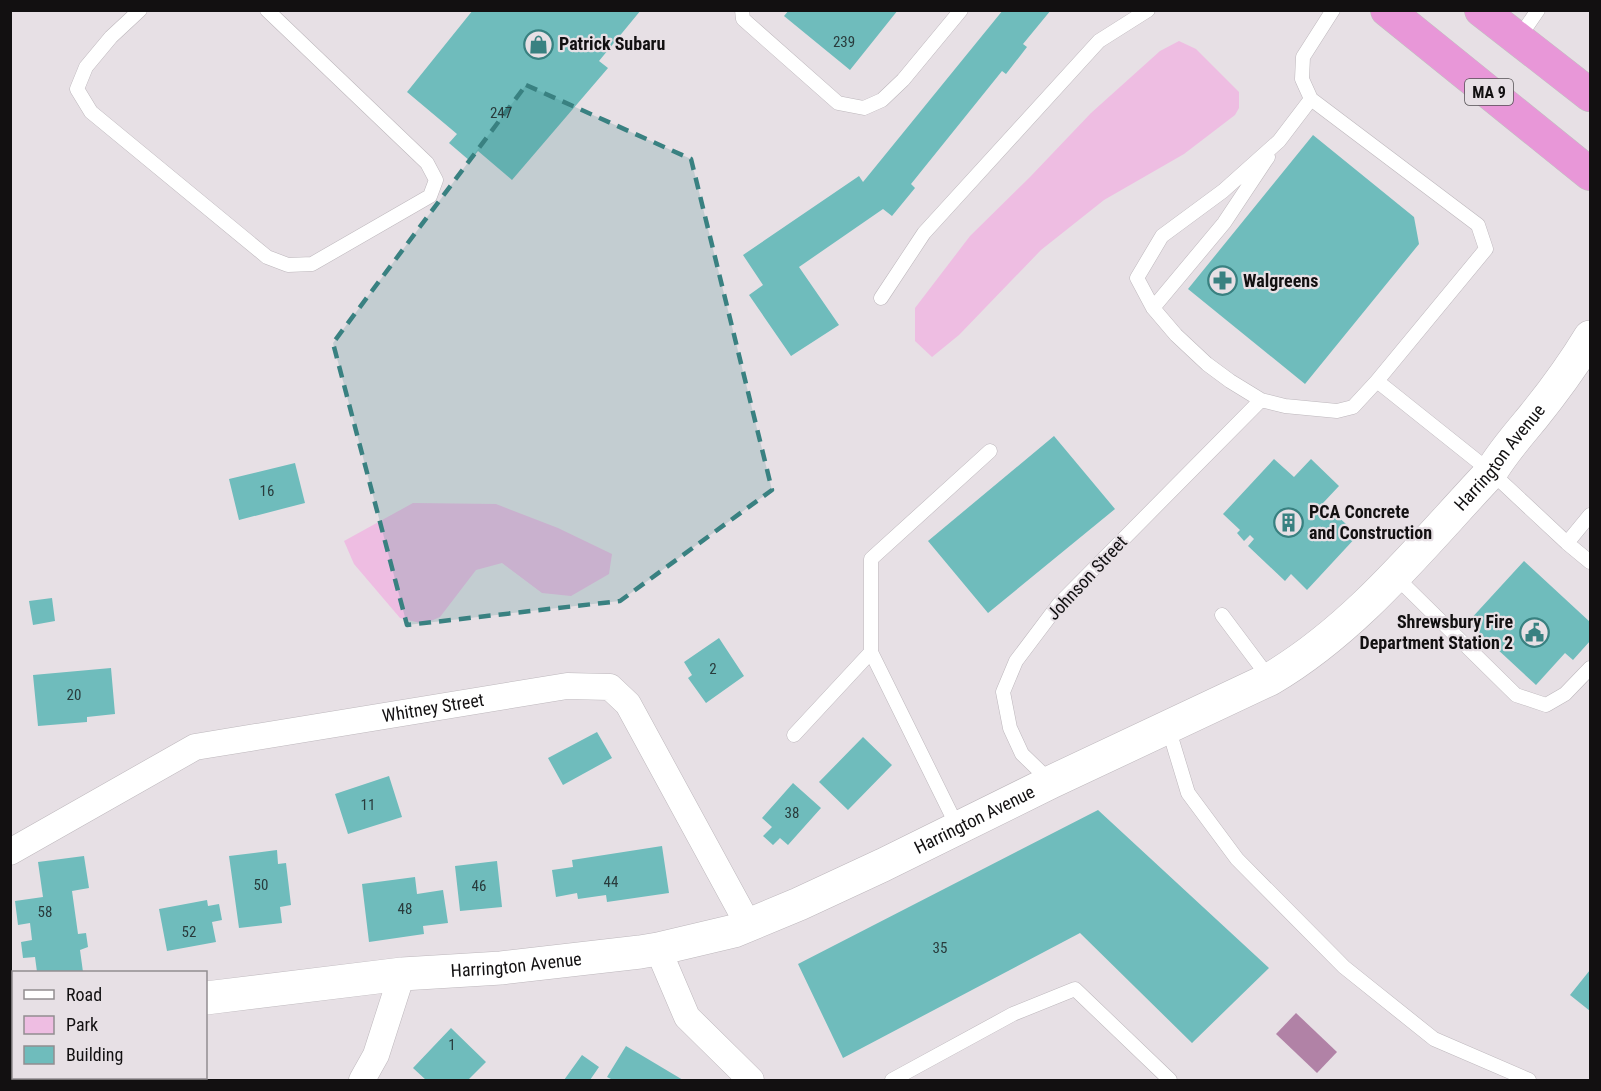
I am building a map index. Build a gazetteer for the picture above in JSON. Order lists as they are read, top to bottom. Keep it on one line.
{"streets":{"highway":["MA 9"],"main road":["Harrington Avenue"],"street":["Whitney Street"],"lane":["Johnson Street"]},"crossings":[["Harrington Avenue","Johnson Street"],["Harrington Avenue","Whitney Street"]],"places":{"shop":["Patrick Subaru"],"pharmacy":["Walgreens"],"building":["PCA Concrete and Construction"],"public building":["Shrewsbury Fire Department Station 2"]},"house_numbers":["239","247","16","2","20","11","38","44","50","46","48","58","52","35","1"],"legend":["Road","Park","Building"]}
